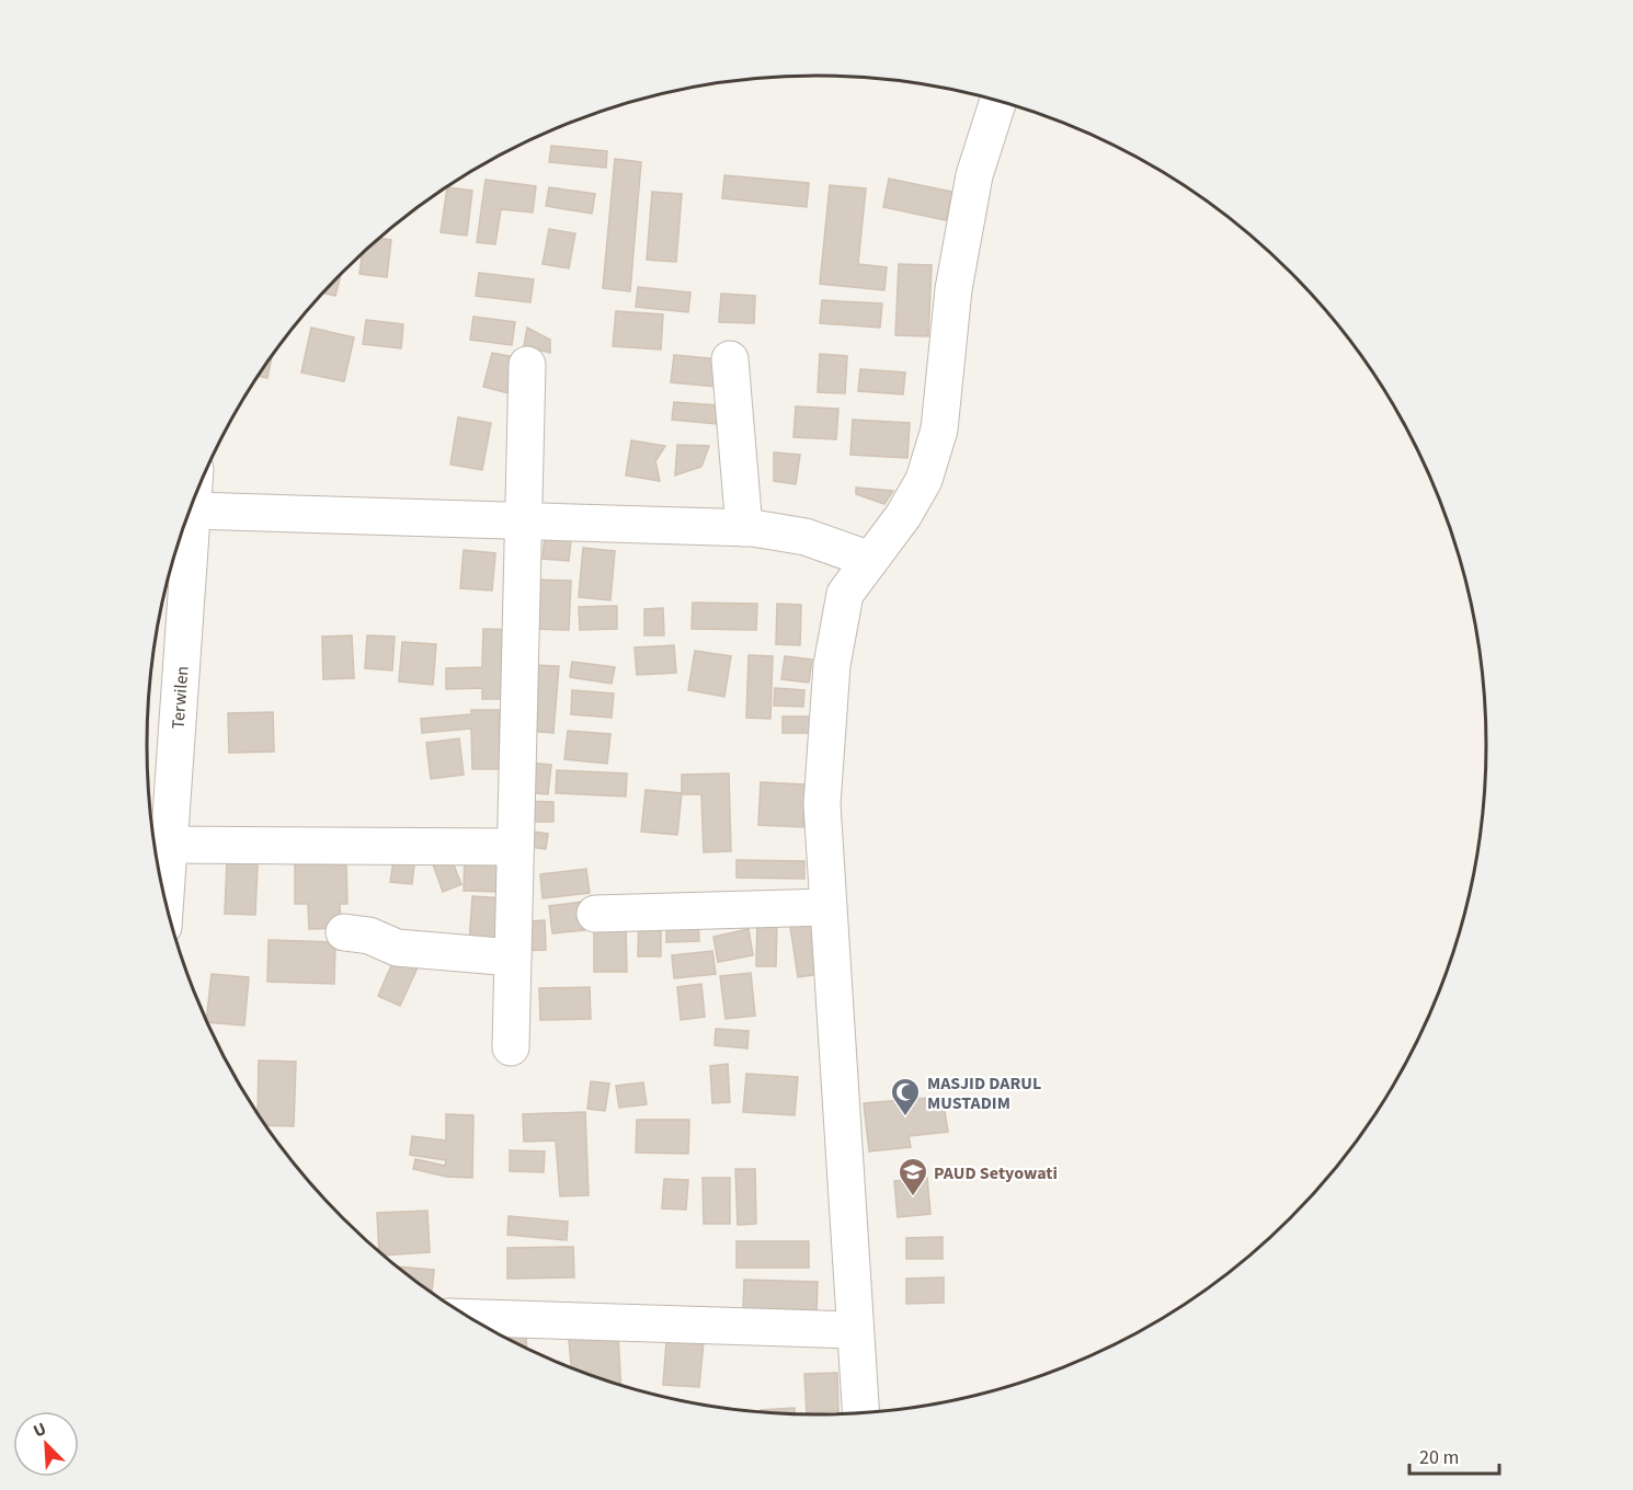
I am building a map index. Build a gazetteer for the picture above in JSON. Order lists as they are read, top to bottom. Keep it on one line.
{"streets":{"street":["Terwilen"]},"places":{"mosque":["MASJID DARUL MUSTADIM"],"school or university":["PAUD Setyowati"]},"scale_bar":"20 m","north":"top left"}
